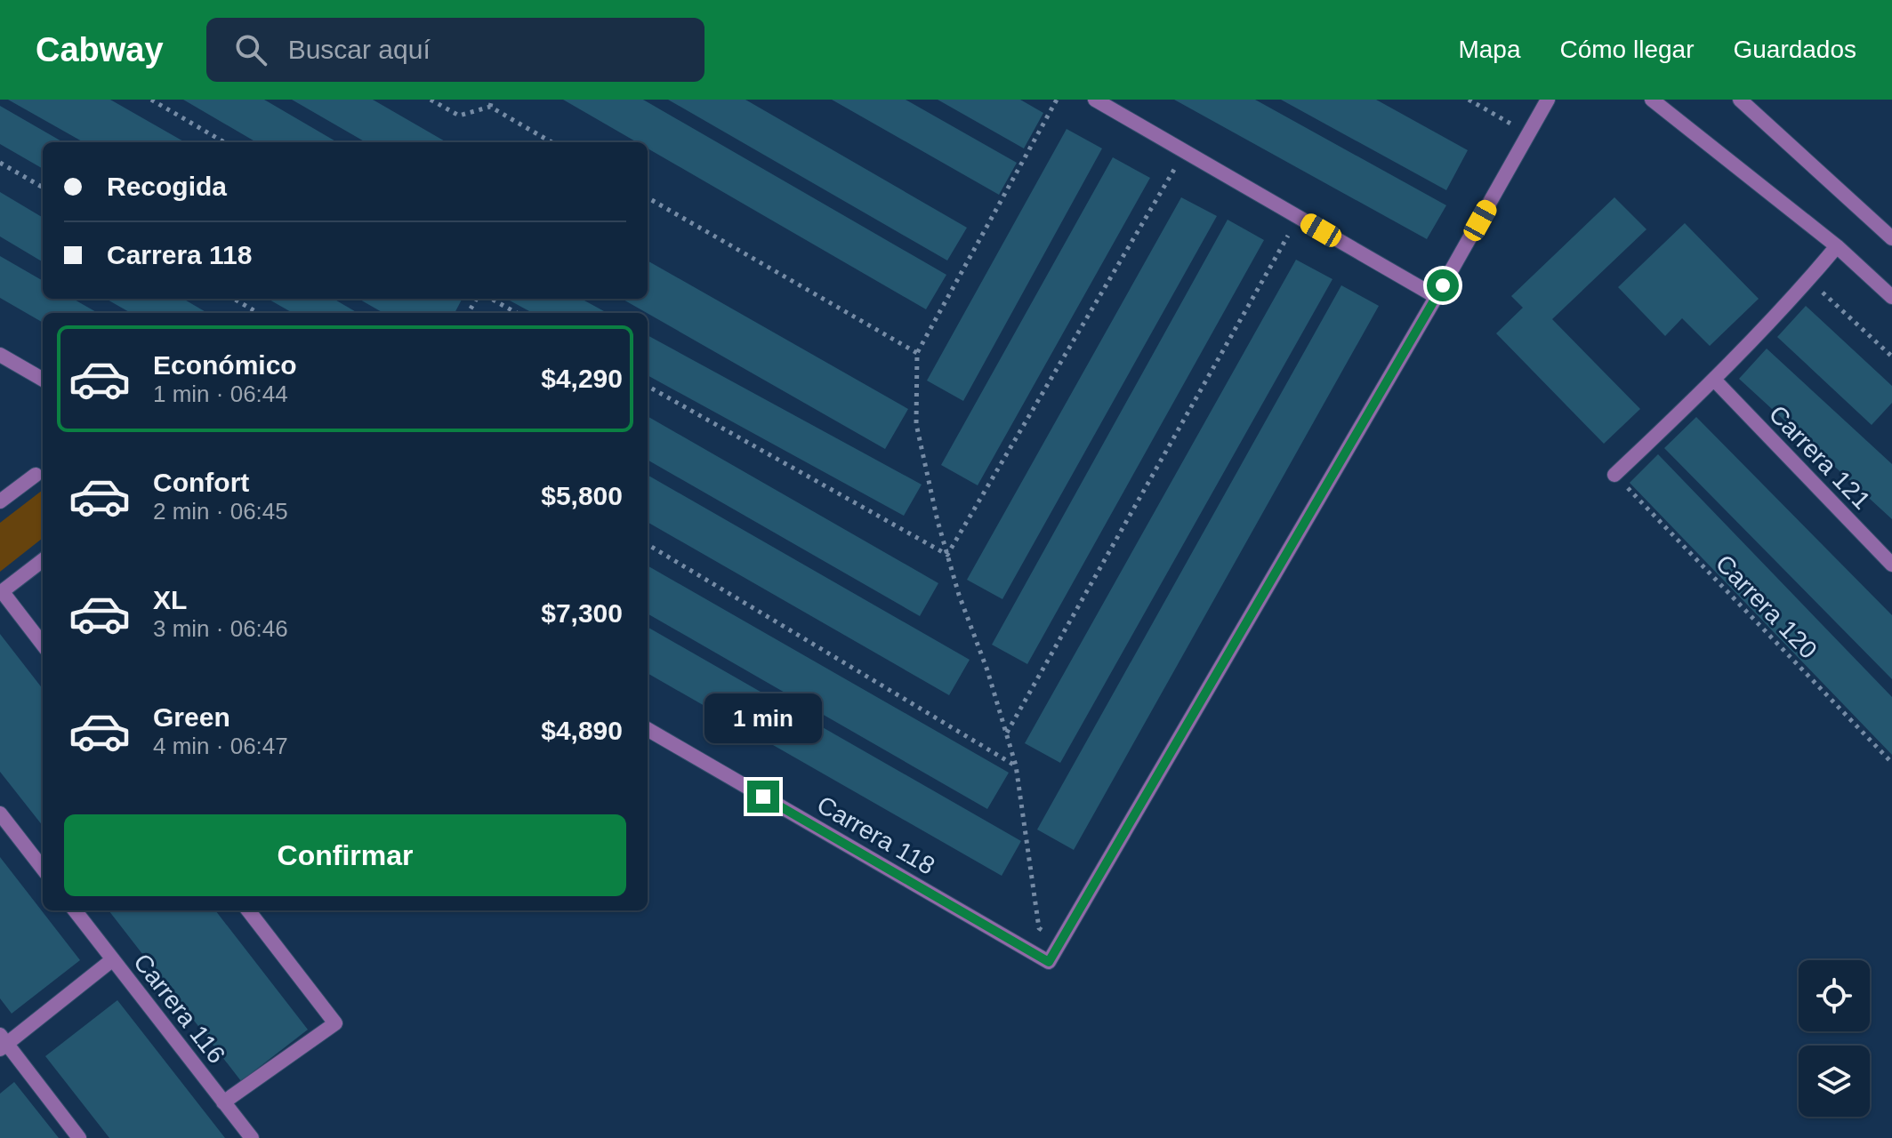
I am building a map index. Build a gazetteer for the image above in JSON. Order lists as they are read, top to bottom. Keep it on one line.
{"streets":{"street":["Carrera 121","Carrera 118","Carrera 116"],"path":["Carrera 120"]},"page":{"header":"Cabway","search":"Buscar aquí","nav":["Mapa","Cómo llegar","Guardados"],"banner":["Recogida","Carrera 118"],"list":[{"name":"Económico","note":"1 min · 06:44","value":"$4,290"},{"name":"Confort","note":"2 min · 06:45","value":"$5,800"},{"name":"XL","note":"3 min · 06:46","value":"$7,300"},{"name":"Green","note":"4 min · 06:47","value":"$4,890"}],"bubble":"1 min","buttons":"Confirmar"}}
